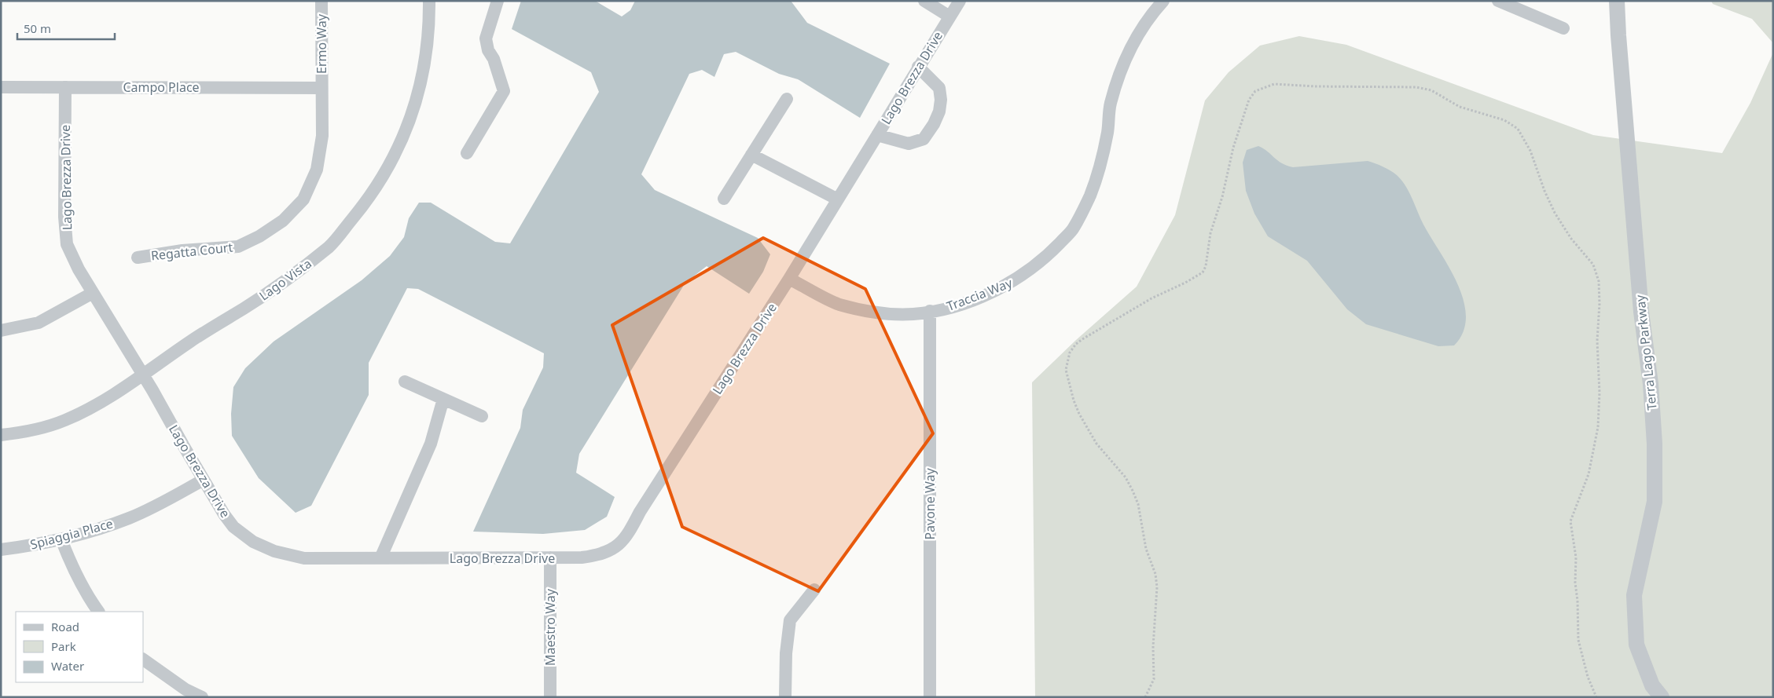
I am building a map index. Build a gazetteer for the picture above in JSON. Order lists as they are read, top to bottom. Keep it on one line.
{"streets":{"street":["Ermo Way","Lago Brezza Drive","Campo Place","Regatta Court","Lago Vista","Traccia Way","Terra Lago Parkway","Pavone Way","Spiaggia Place","Maestro Way"]},"crossings":[["Ermo Way","Campo Place"],["Ermo Way","Regatta Court"],["Lago Brezza Drive","Campo Place"],["Lago Brezza Drive","Lago Vista"],["Lago Brezza Drive","Traccia Way"],["Lago Brezza Drive","Spiaggia Place"],["Lago Brezza Drive","Maestro Way"],["Campo Place","Regatta Court"],["Traccia Way","Pavone Way"]],"legend":["Road","Park","Water"],"scale_bar":"50 m"}
